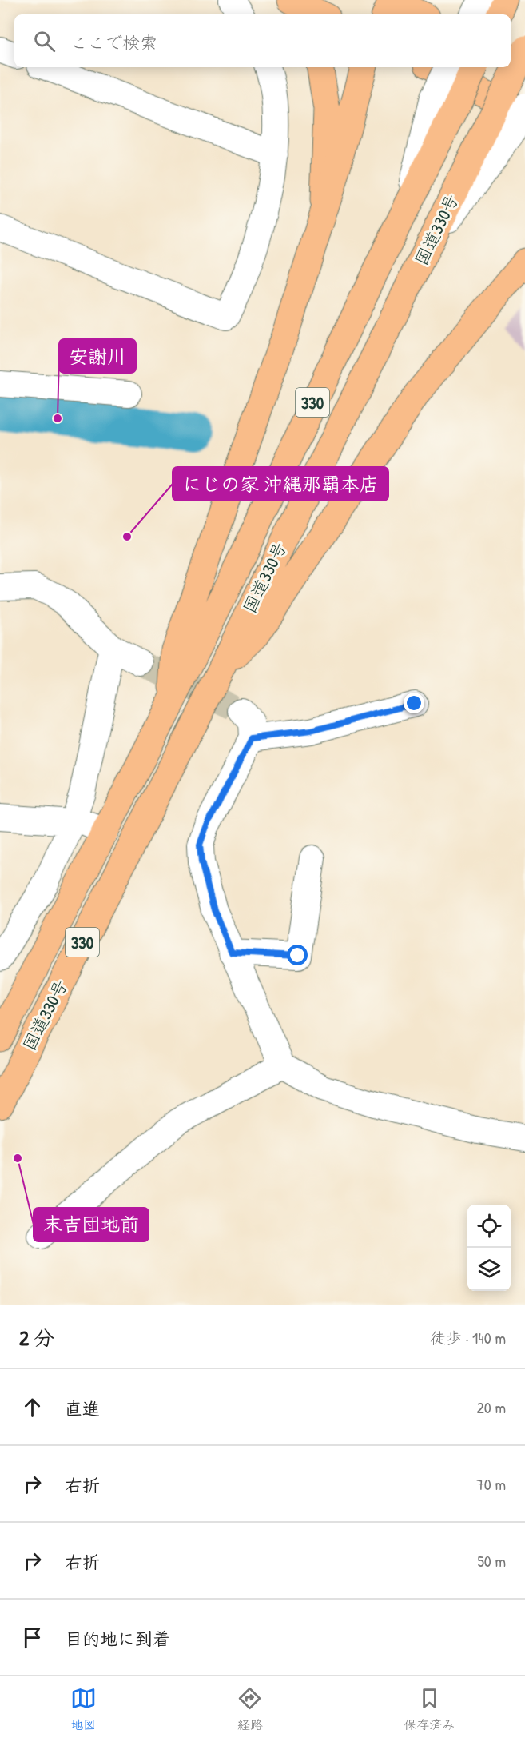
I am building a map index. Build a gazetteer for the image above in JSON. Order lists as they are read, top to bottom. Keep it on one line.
{"streets":{"main road":["国道330号","330"]},"places":["安謝川","にじの家 沖縄那覇本店","末吉団地前"],"page":{"search":"ここで検索","heading":["2 分","徒歩 · 140 m"],"list":[["直進","20 m"],["右折","70 m"],["右折","50 m"],"目的地に到着"],"nav":["地図","経路","保存済み"]}}
